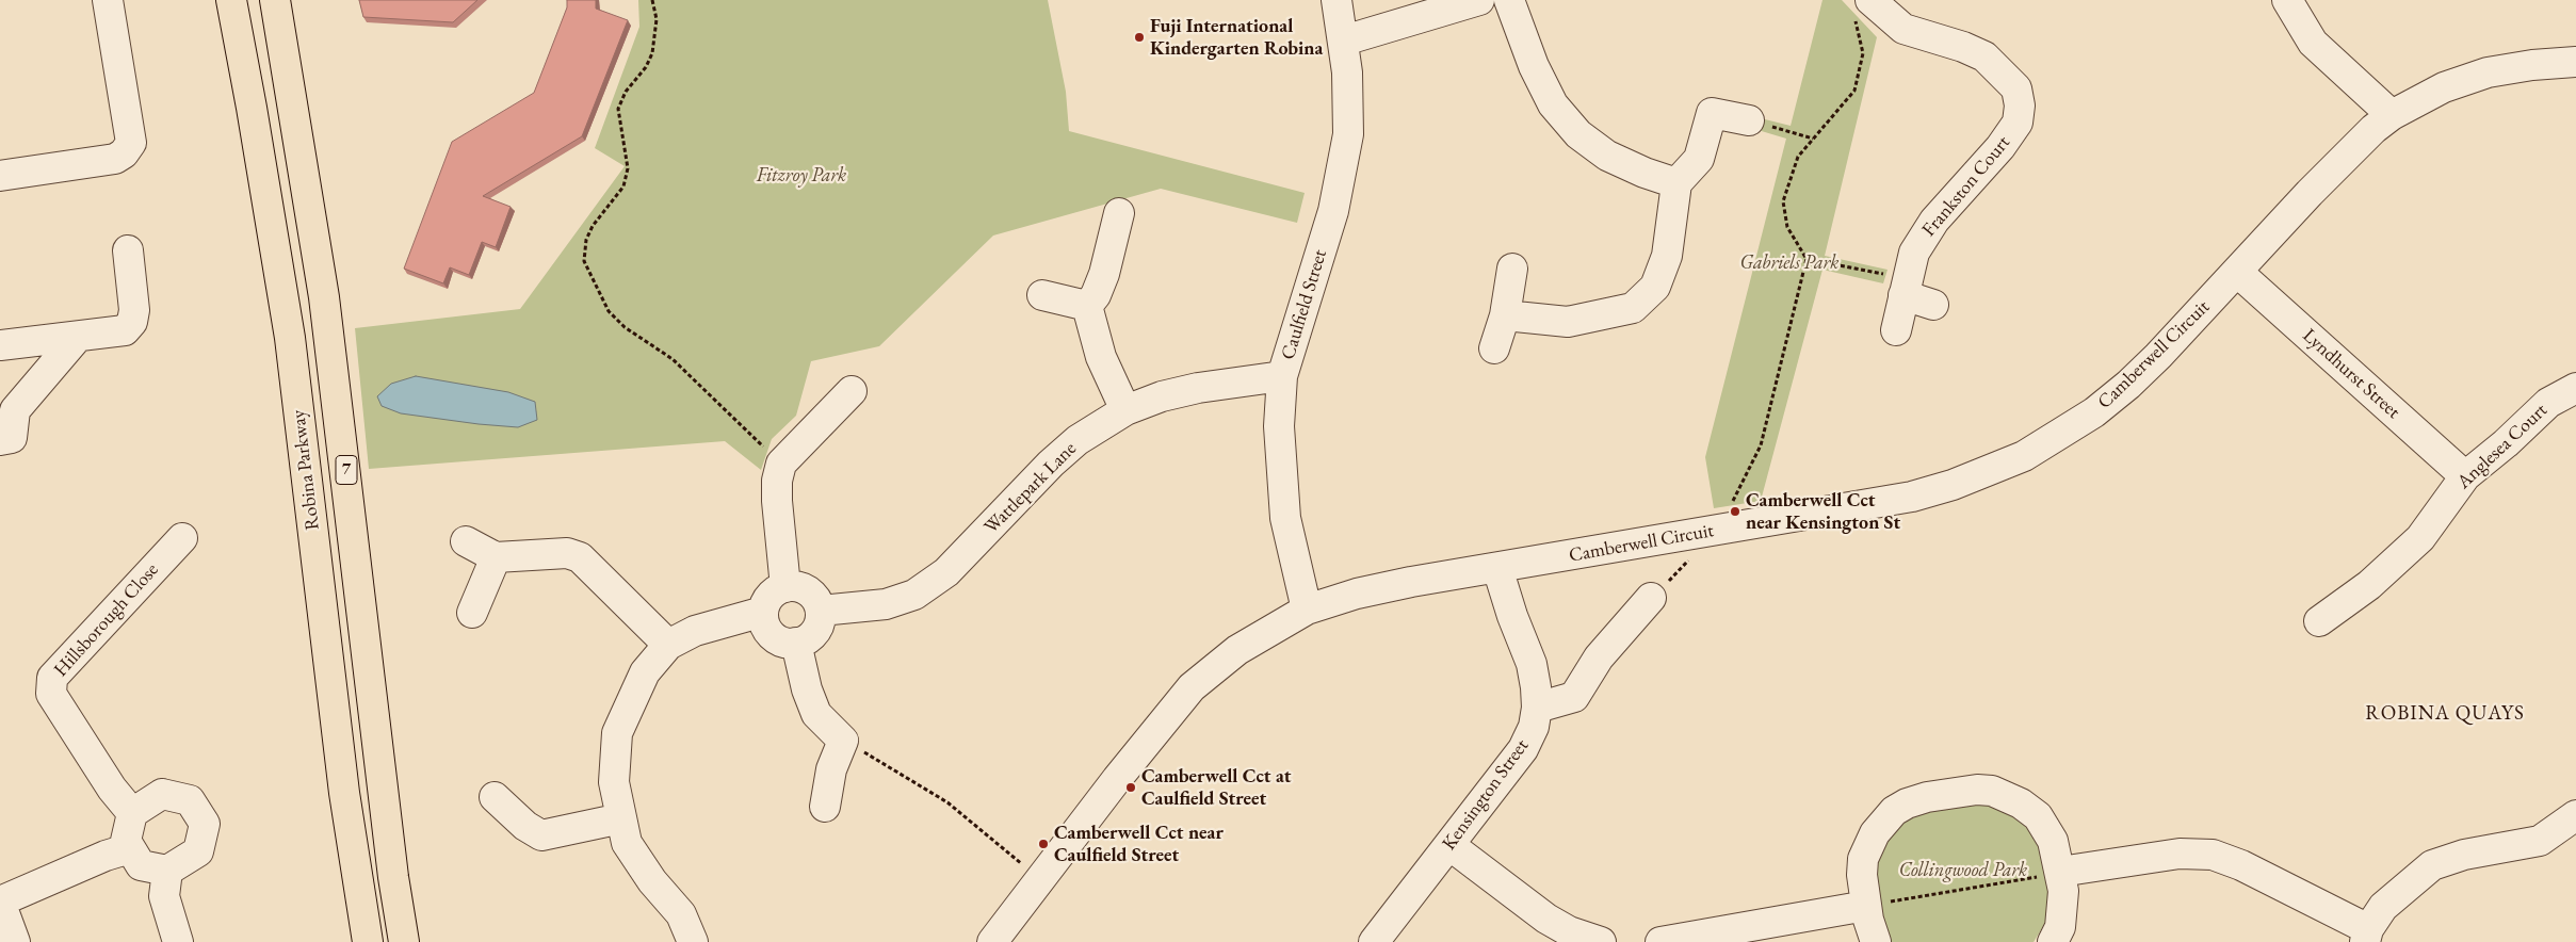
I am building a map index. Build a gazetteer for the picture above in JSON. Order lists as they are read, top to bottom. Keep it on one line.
{"streets":{"main road":["Robina Parkway","7"],"street":["Frankston Court","Caulfield Street","Camberwell Circuit","Lyndhurst Street","Anglesea Court","Wattlepark Lane","Hillsborough Close","Kensington Street"]},"crossings":[["Caulfield Street","Camberwell Circuit"],["Caulfield Street","Wattlepark Lane"],["Camberwell Circuit","Lyndhurst Street"],["Camberwell Circuit","Kensington Street"],["Lyndhurst Street","Anglesea Court"]],"districts":["ROBINA QUAYS"],"parks":["Fitzroy Park","Gabriels Park","Collingwood Park"],"places":["Fuji International Kindergarten Robina","Camberwell Cct near Kensington St","Camberwell Cct at Caulfield Street","Camberwell Cct near Caulfield Street"]}
